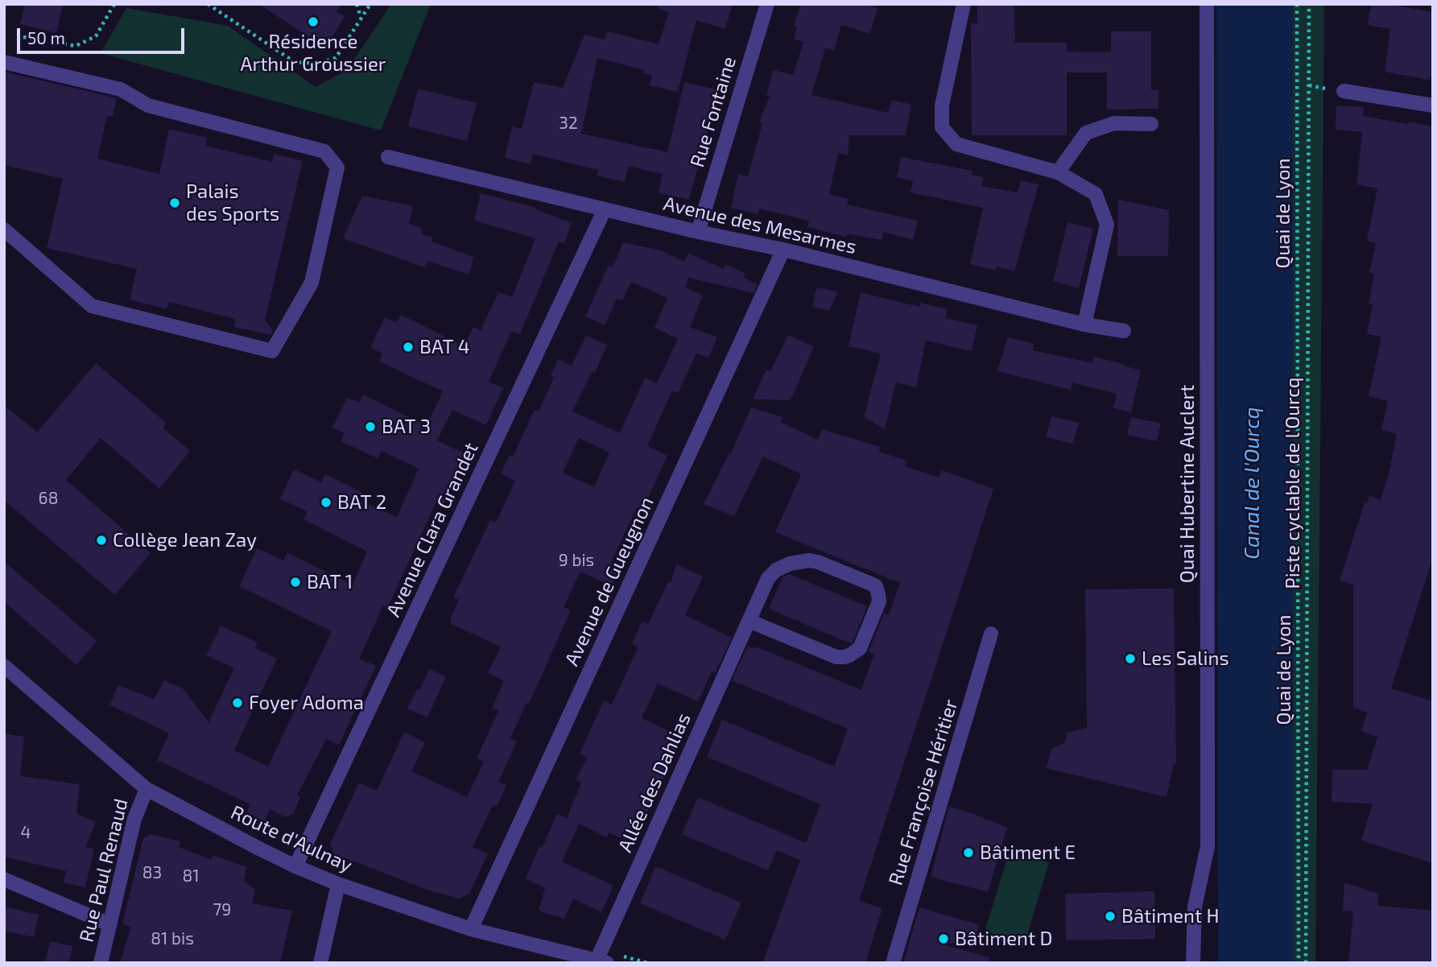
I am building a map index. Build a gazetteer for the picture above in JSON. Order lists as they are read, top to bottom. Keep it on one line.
{"streets":{"street":["Rue Fontaine","Avenue des Mesarmes","Quai Hubertine Auclert","Avenue Clara Grandet","Avenue de Gueugnon","Allée des Dahlias","Rue Françoise Héritier","Route d'Aulnay","Rue Paul Renaud"],"path":["Quai de Lyon","Piste cyclable de l'Ourcq"]},"crossings":[["Rue Fontaine","Avenue des Mesarmes"],["Avenue des Mesarmes","Avenue Clara Grandet"],["Avenue des Mesarmes","Avenue de Gueugnon"],["Avenue Clara Grandet","Route d'Aulnay"],["Avenue de Gueugnon","Route d'Aulnay"],["Allée des Dahlias","Route d'Aulnay"],["Route d'Aulnay","Rue Paul Renaud"]],"water":["Canal de l'Ourcq"],"places":["Résidence Arthur Groussier","Palais des Sports","BAT 4","BAT 3","BAT 2","Collège Jean Zay","BAT 1","Les Salins","Foyer Adoma","Bâtiment E","Bâtiment H","Bâtiment D"],"house_numbers":["32","68","9 bis","4","83","81","79","81 bis"],"scale_bar":"50 m"}
